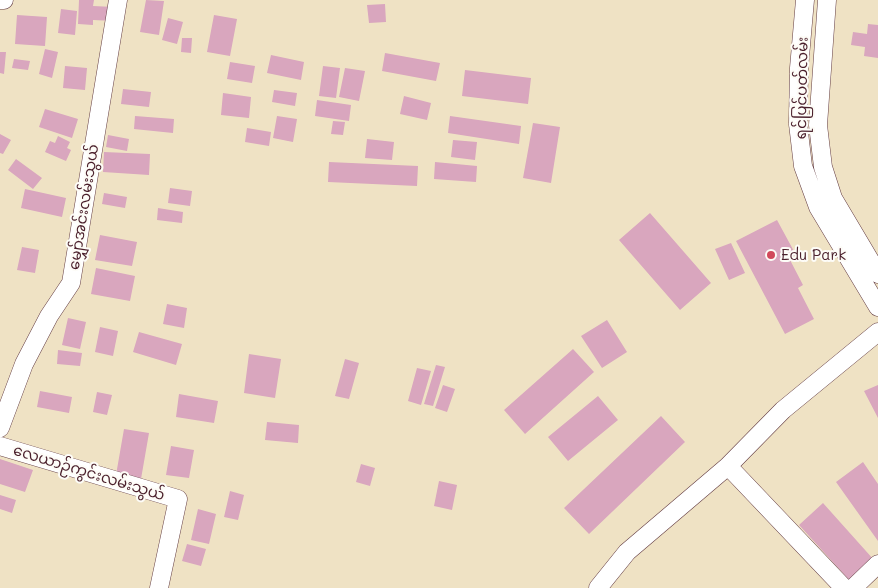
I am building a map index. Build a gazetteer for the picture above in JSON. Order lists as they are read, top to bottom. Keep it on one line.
{"streets":{"street":["ရင်ပြင်ပတ်လမ်း","မျှော်အင်းလမ်းသွယ်","လေယာဉ်ကွင်းလမ်းသွယ်"]},"places":["Edu Park"]}
